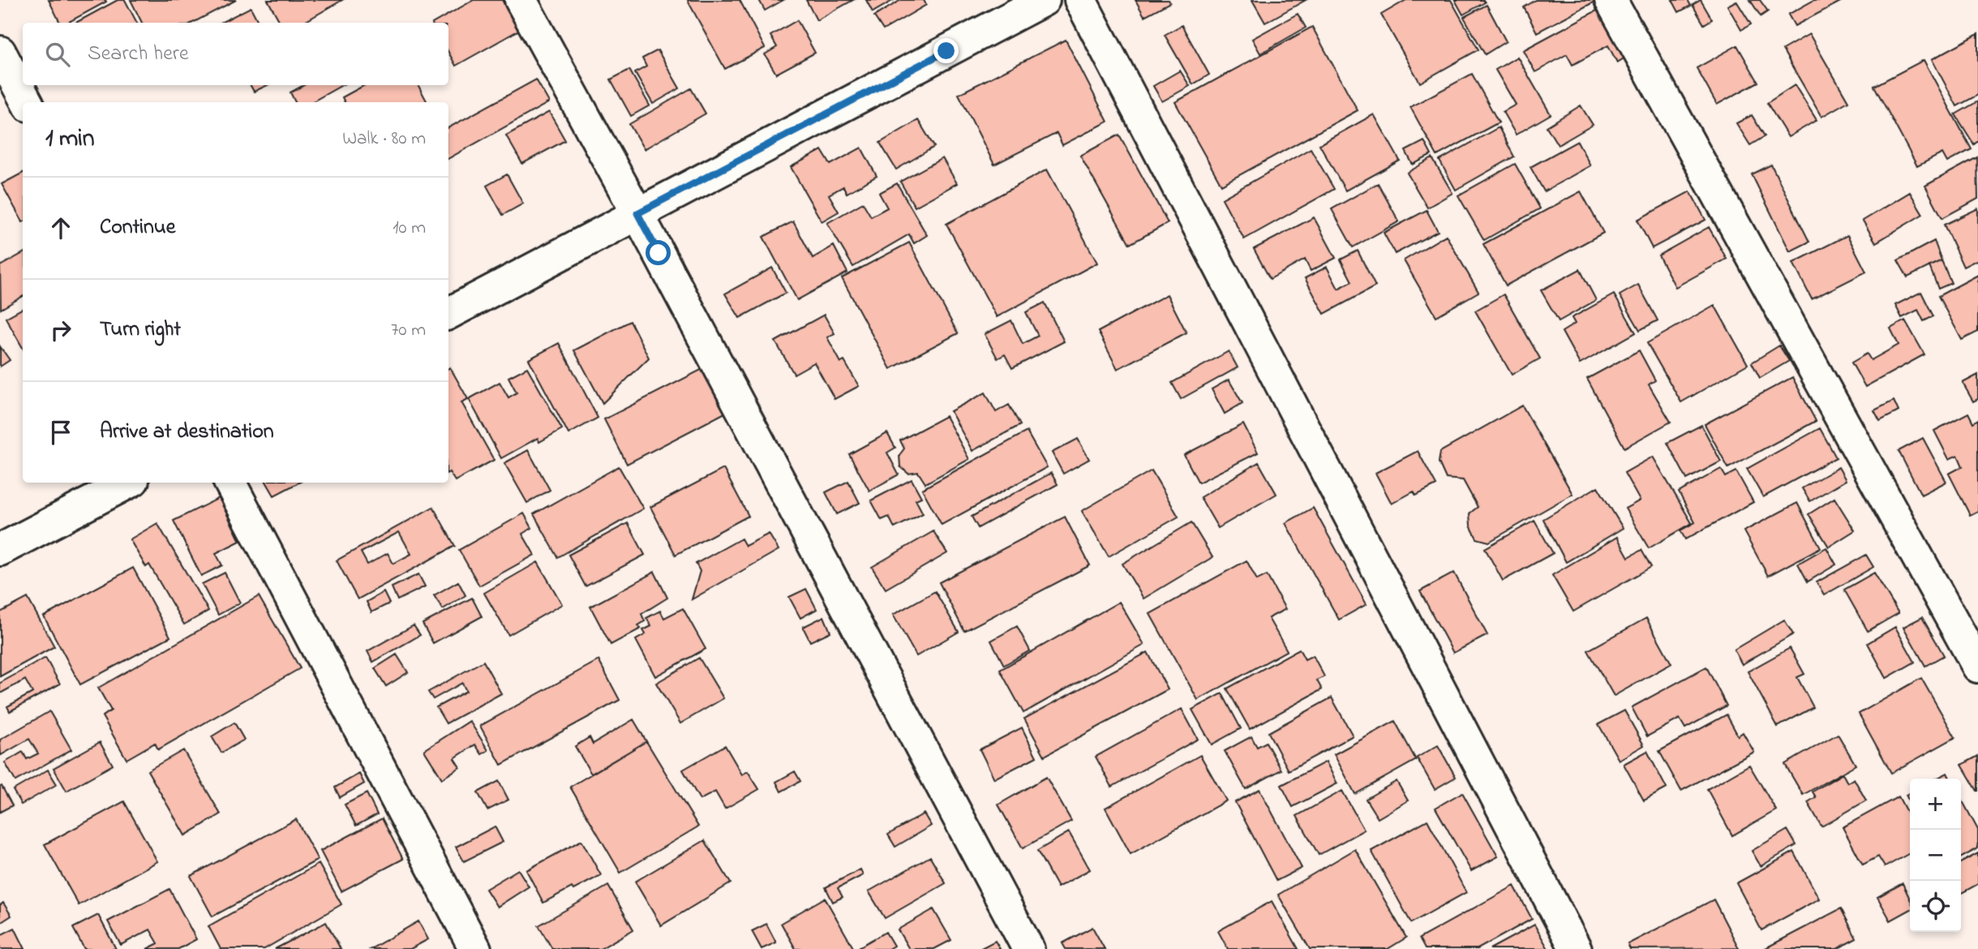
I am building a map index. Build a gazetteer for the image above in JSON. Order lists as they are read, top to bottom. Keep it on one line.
{"page":{"search":"Search here","heading":["1 min","Walk · 80 m"],"list":[["Continue","10 m"],["Turn right","70 m"],"Arrive at destination"],"map_buttons":["+","−"]}}
